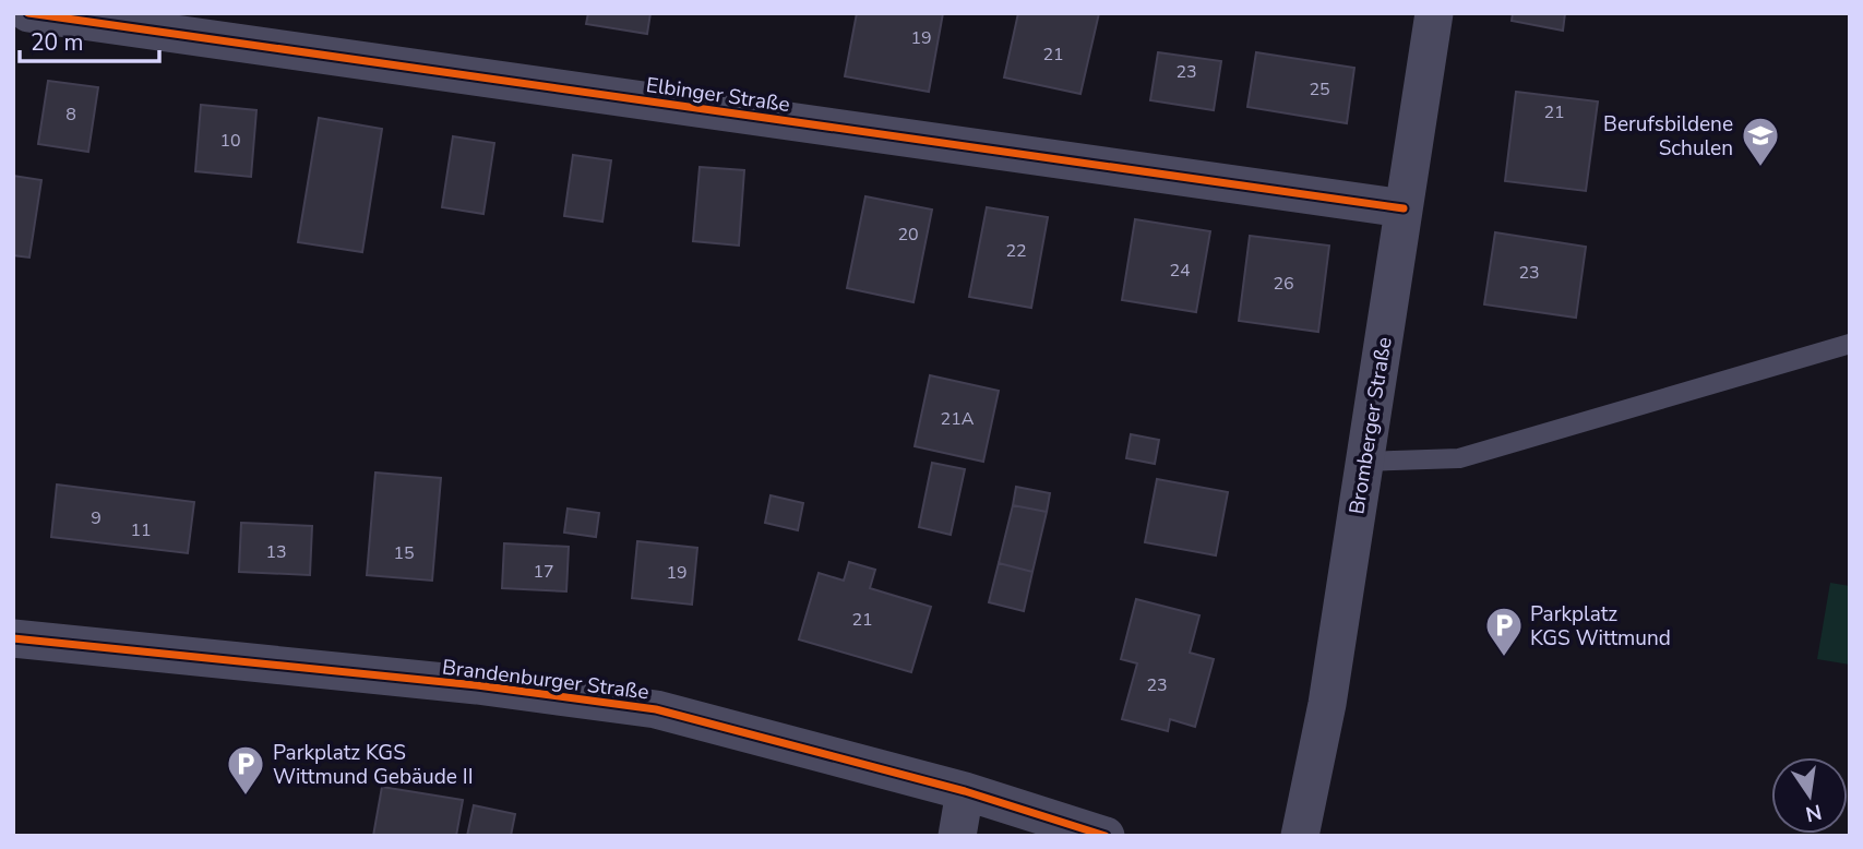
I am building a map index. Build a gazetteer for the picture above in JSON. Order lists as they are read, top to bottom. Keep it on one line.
{"streets":{"street":["Elbinger Straße","Bromberger Straße","Brandenburger Straße"]},"crossings":[["Elbinger Straße","Bromberger Straße"]],"places":{"school or university":["Berufsbildene Schulen"],"parking":["Parkplatz KGS Wittmund","Parkplatz KGS Wittmund Gebäude II"]},"house_numbers":["19","21","23","25","21","8","10","20","22","24","23","26","21A","9","11","13","15","17","19","21","23"],"scale_bar":"20 m","north":"bottom"}
